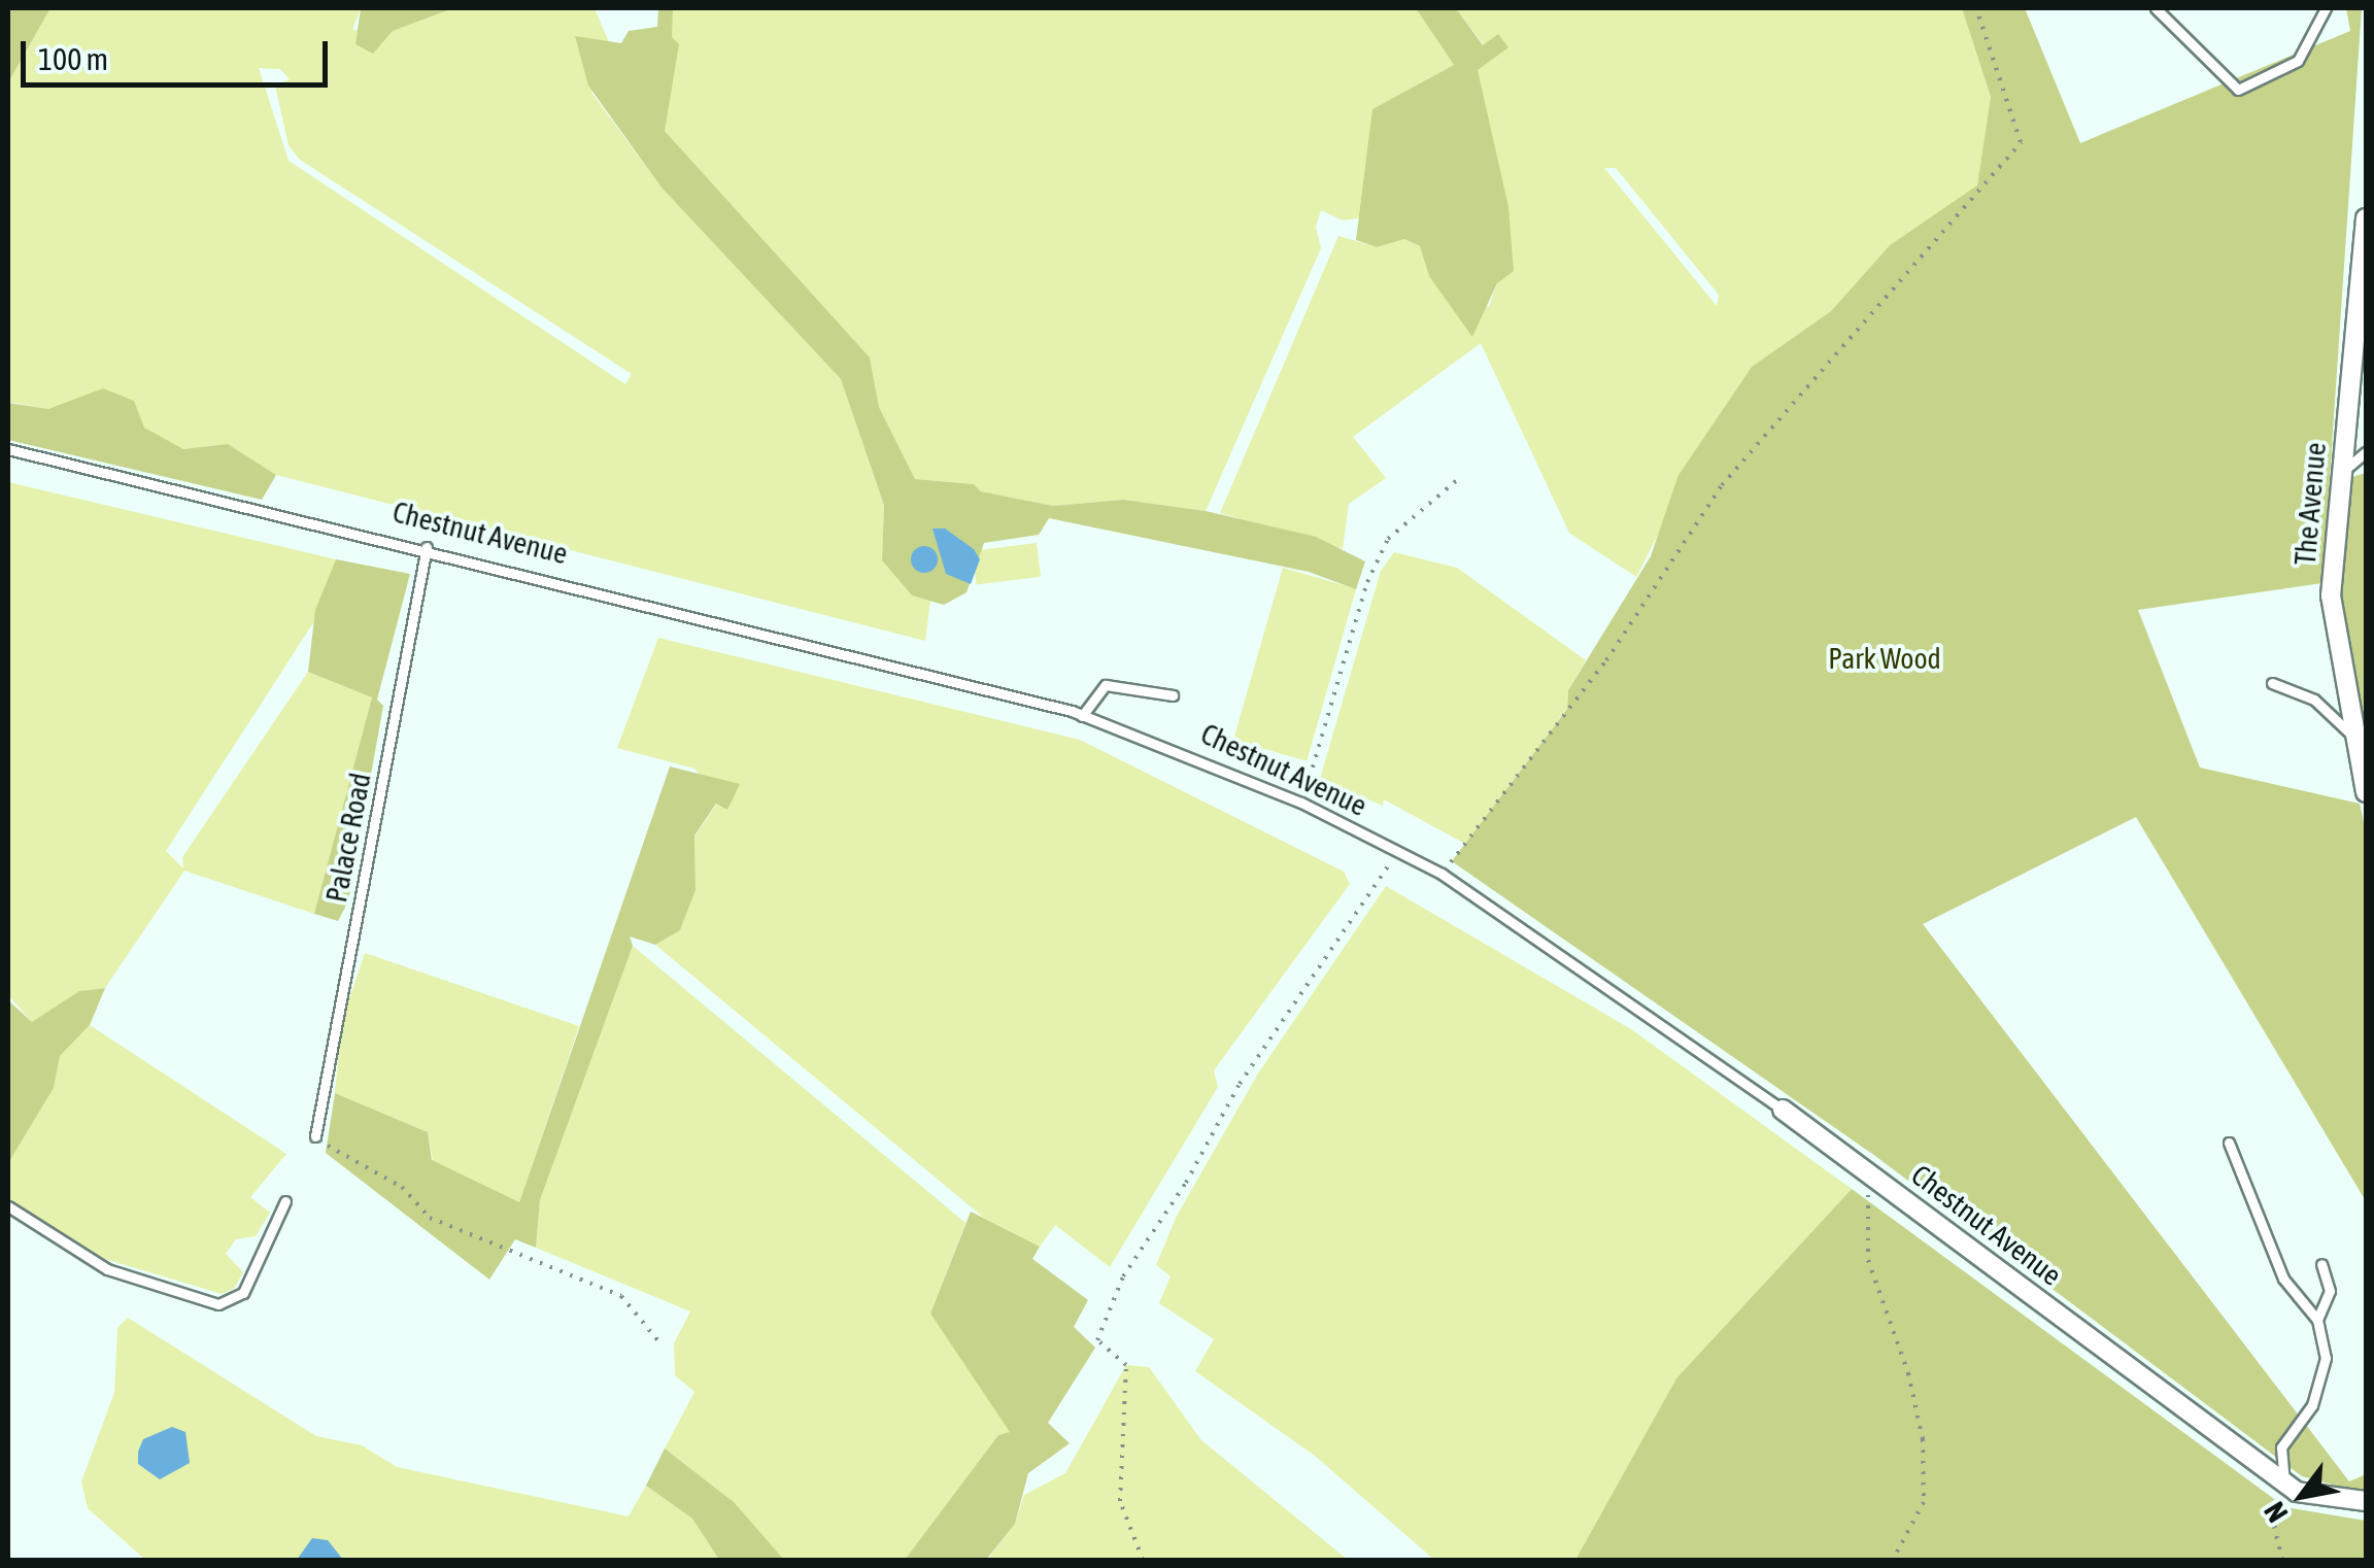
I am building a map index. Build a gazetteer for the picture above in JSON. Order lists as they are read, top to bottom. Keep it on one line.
{"streets":{"street":["The Avenue","Chestnut Avenue"],"lane":["Palace Road"]},"crossings":[["Chestnut Avenue","Palace Road"]],"parks":["Park Wood"],"scale_bar":"100 m","north":"bottom left"}
